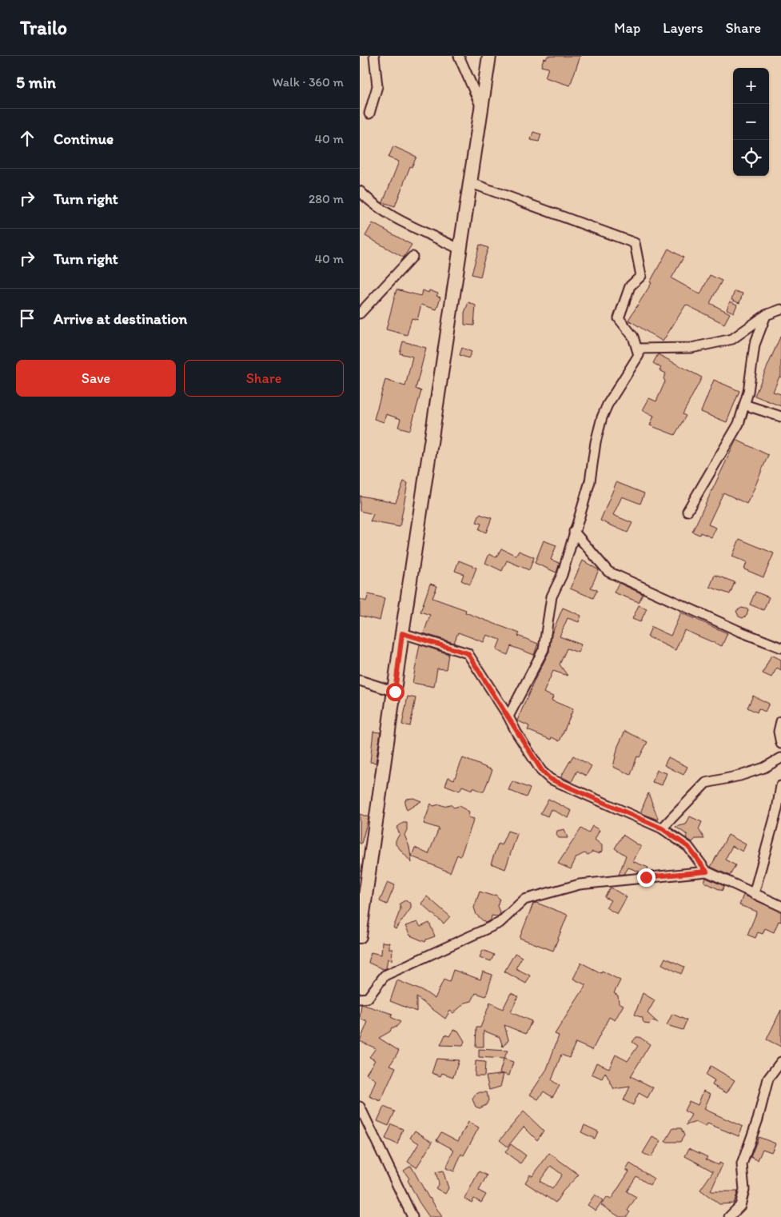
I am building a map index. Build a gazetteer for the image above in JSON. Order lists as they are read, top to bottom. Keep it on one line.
{"page":{"header":"Trailo","nav":["Map","Layers","Share"],"heading":["5 min","Walk · 360 m"],"map_buttons":["+","−"],"list":[["Continue","40 m"],["Turn right","280 m"],["Turn right","40 m"],"Arrive at destination"],"buttons":["Save","Share"]}}
